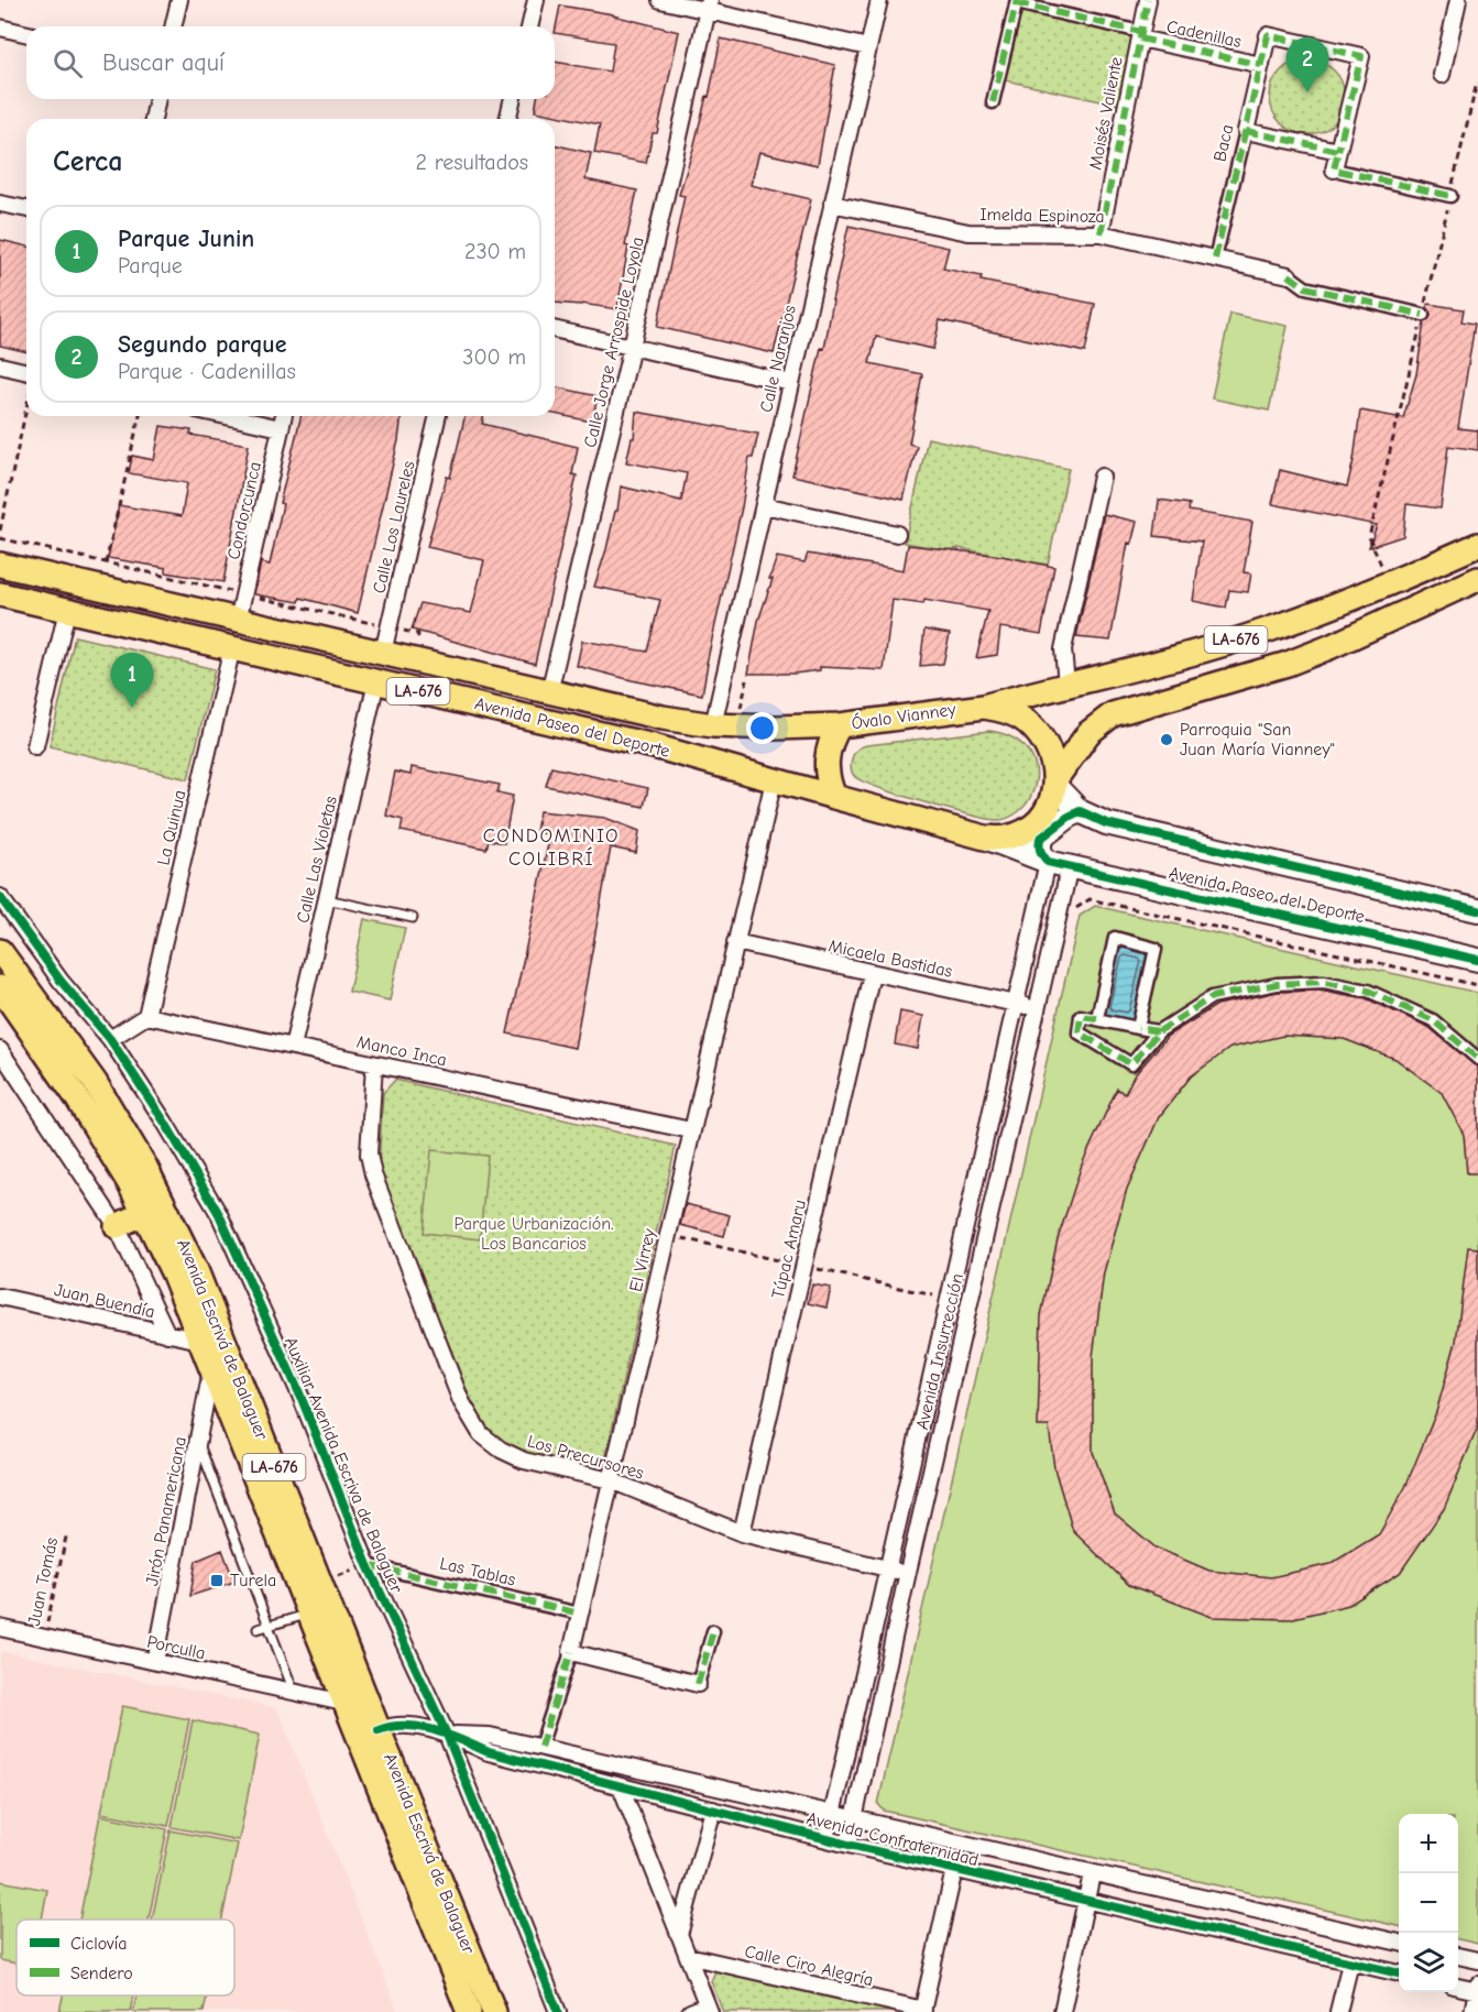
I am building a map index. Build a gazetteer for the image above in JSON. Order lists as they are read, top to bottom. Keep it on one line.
{"streets":{"main road":["LA-676","Óvalo Vianney","Avenida Paseo del Deporte","Avenida Escrivá de Balaguer"],"street":["Cadenillas","Moisés Valiente","Baca","Imelda Espinoza","Calle Jorge Arrospide Loyola","Calle Naranjos","Condorcunca","Calle Los Laureles","La Quinua","Calle Las Violetas","Micaela Bastidas","Manco Inca","Túpac Amaru","El Virrey","Juan Buendía","Avenida Insurrección","Los Precursores","Auxiliar Avenida Escriva de Balaguer","Jirón Panamericana","Las Tablas","Porculla","Avenida Confraternidad","Calle Ciro Alegría"],"path":["Juan Tomás"]},"crossings":[["Cadenillas","Moisés Valiente"],["Cadenillas","Baca"],["Moisés Valiente","Imelda Espinoza"],["Baca","Imelda Espinoza"],["Imelda Espinoza","Calle Naranjos"],["Calle Jorge Arrospide Loyola","Avenida Paseo del Deporte"],["Calle Naranjos","Avenida Paseo del Deporte"],["Condorcunca","Avenida Paseo del Deporte"],["Calle Los Laureles","Avenida Paseo del Deporte"],["LA-676","Óvalo Vianney"],["LA-676","Avenida Paseo del Deporte"],["Óvalo Vianney","Avenida Paseo del Deporte"],["Avenida Paseo del Deporte","La Quinua"],["Avenida Paseo del Deporte","Calle Las Violetas"],["Avenida Paseo del Deporte","El Virrey"],["Avenida Paseo del Deporte","Avenida Insurrección"],["La Quinua","Manco Inca"],["Calle Las Violetas","Manco Inca"],["Micaela Bastidas","Túpac Amaru"],["Micaela Bastidas","El Virrey"],["Micaela Bastidas","Avenida Insurrección"],["Manco Inca","El Virrey"],["Manco Inca","Los Precursores"],["Túpac Amaru","Los Precursores"],["El Virrey","Los Precursores"],["El Virrey","Las Tablas"],["El Virrey","Avenida Confraternidad"],["Juan Buendía","Avenida Escrivá de Balaguer"],["Avenida Escrivá de Balaguer","Jirón Panamericana"],["Avenida Escrivá de Balaguer","Porculla"],["Avenida Escrivá de Balaguer","Avenida Confraternidad"],["Avenida Insurrección","Los Precursores"],["Avenida Insurrección","Avenida Confraternidad"],["Auxiliar Avenida Escriva de Balaguer","Las Tablas"],["Auxiliar Avenida Escriva de Balaguer","Avenida Confraternidad"],["Jirón Panamericana","Porculla"],["Juan Tomás","Porculla"]],"districts":["CONDOMINIO COLIBRÍ"],"parks":["Parque Urbanización. Los Bancarios"],"places":{"other":["Parroquia \"San Juan María Vianney\""],"transit":["Turela"]},"legend":["Ciclovía","Sendero"],"page":{"search":"Buscar aquí","pins":["2","1"],"heading":["Cerca","2 resultados"],"list":[{"mark":"1","name":"Parque Junin","note":"Parque","value":"230 m"},{"mark":"2","name":"Segundo parque","note":"Parque · Cadenillas","value":"300 m"}],"map_buttons":["+","−"]}}
